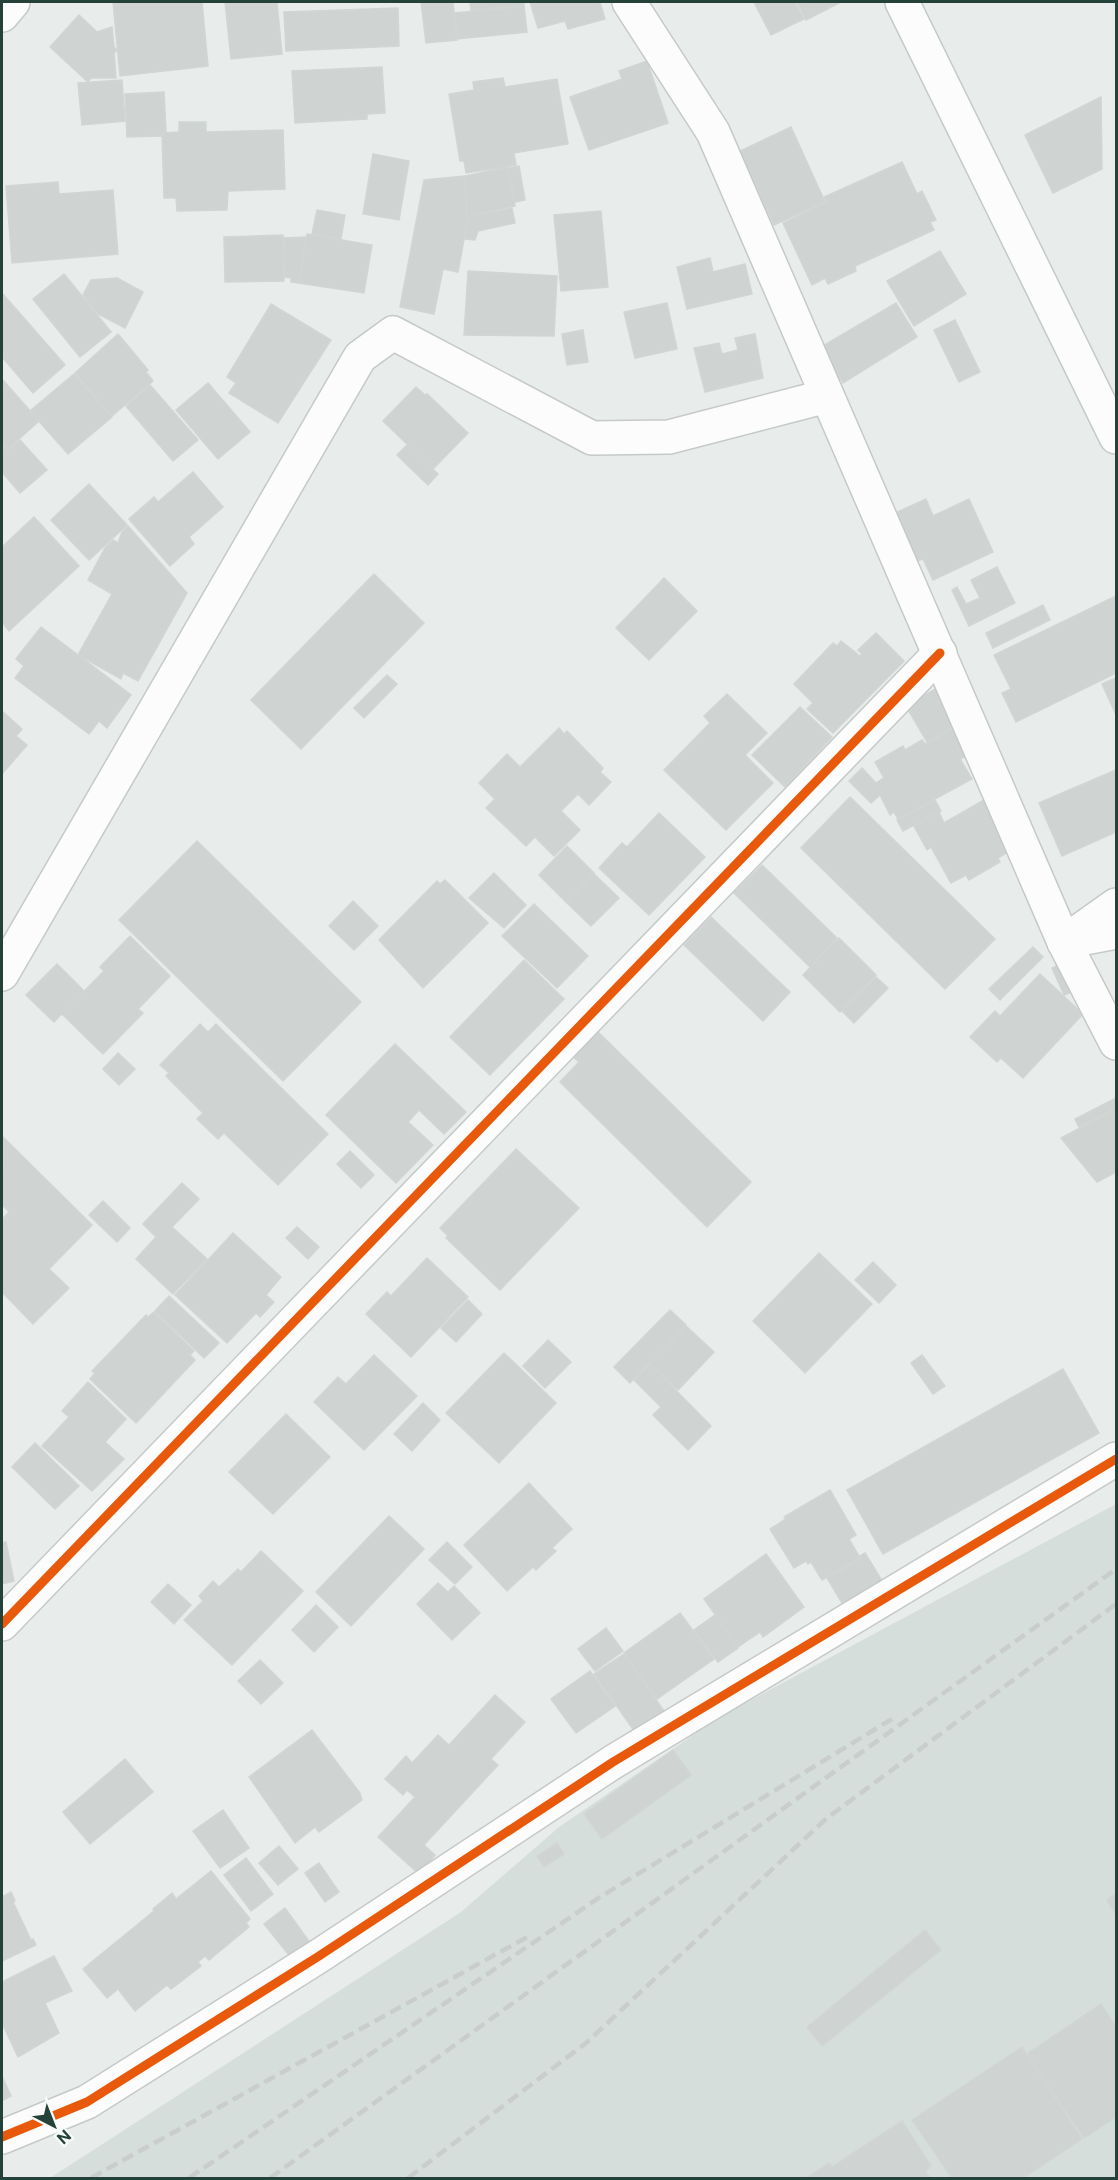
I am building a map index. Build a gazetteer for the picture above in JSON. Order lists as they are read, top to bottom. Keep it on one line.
{"north":"bottom right"}
